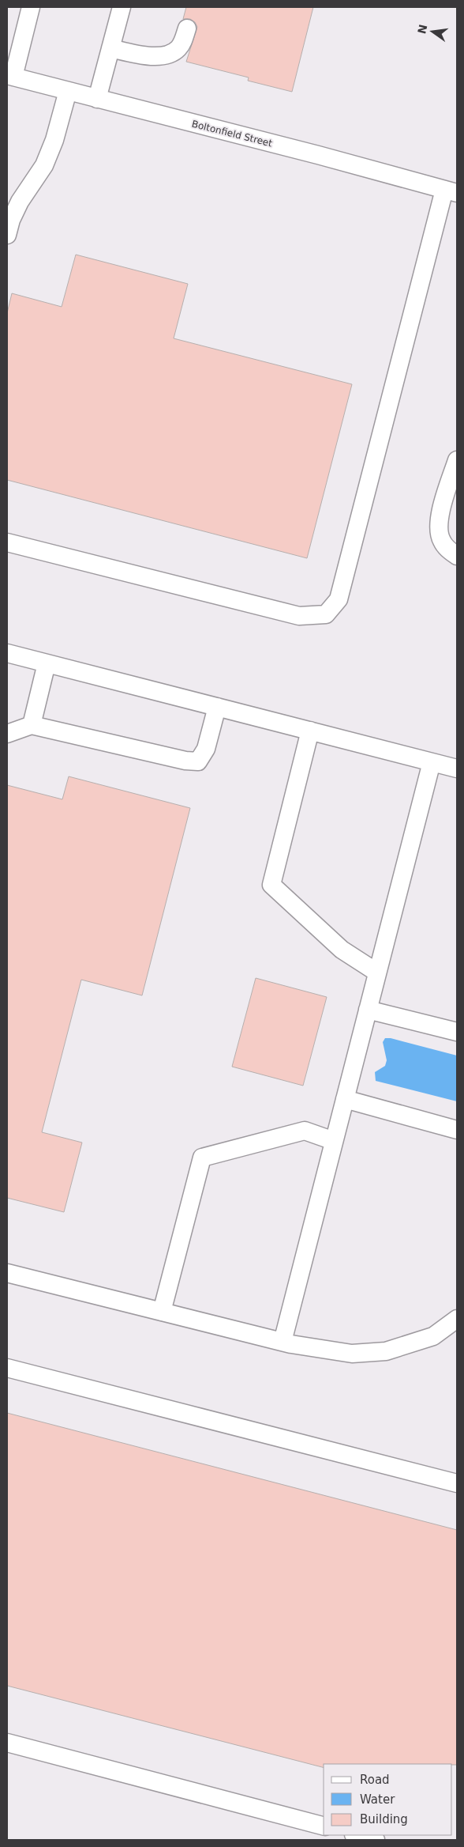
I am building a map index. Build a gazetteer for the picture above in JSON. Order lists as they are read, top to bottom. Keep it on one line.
{"streets":{"street":["Boltonfield Street"]},"legend":["Road","Water","Building"],"north":"left"}
